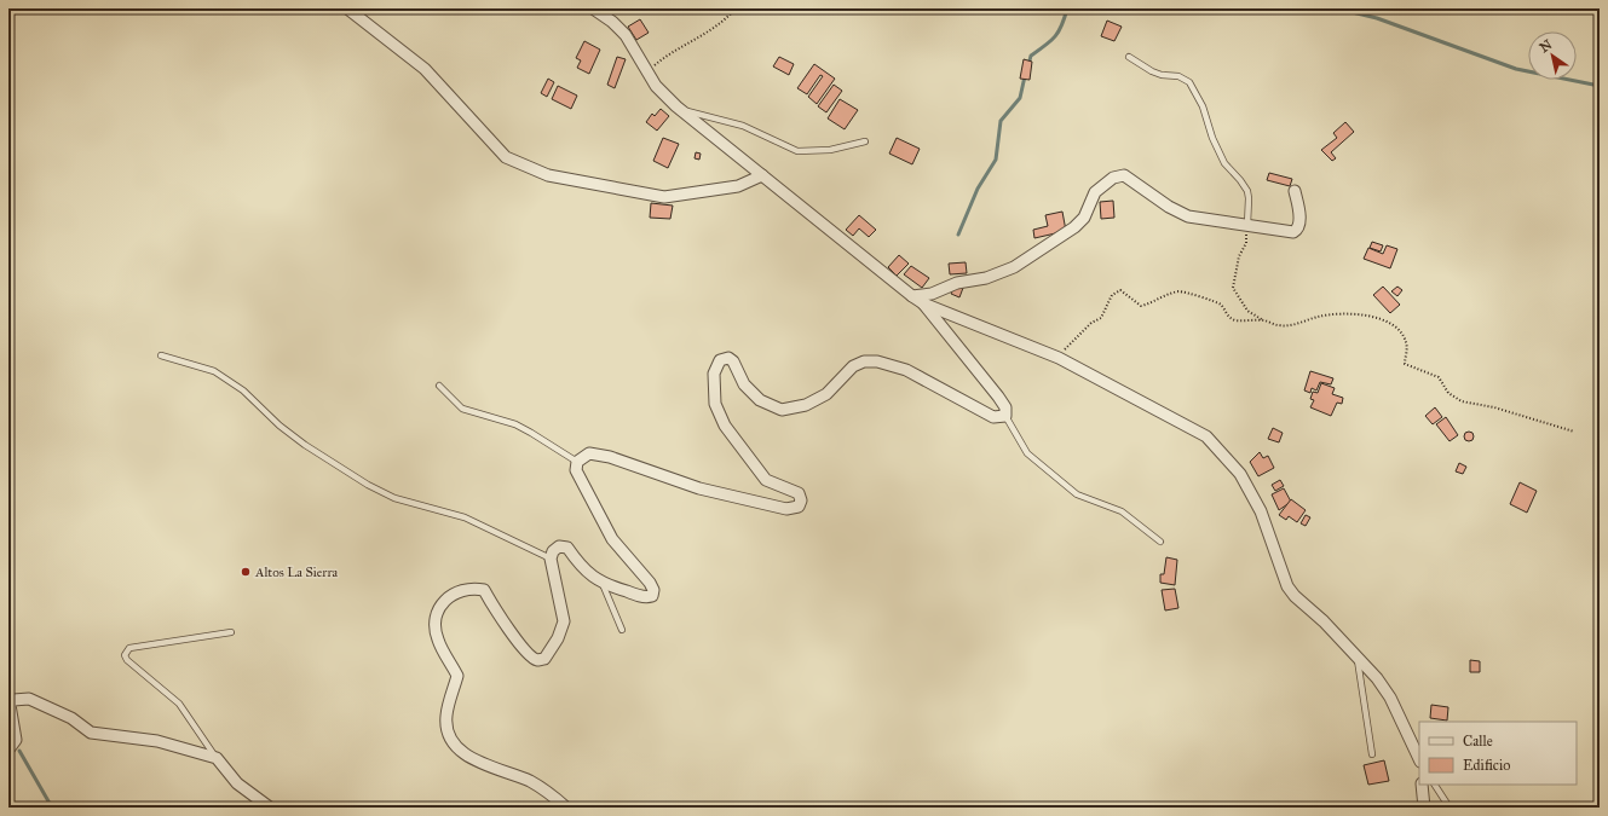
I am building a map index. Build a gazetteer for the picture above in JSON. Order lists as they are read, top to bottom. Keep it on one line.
{"places":["Altos La Sierra"],"legend":["Calle","Edificio"],"north":"top left"}
